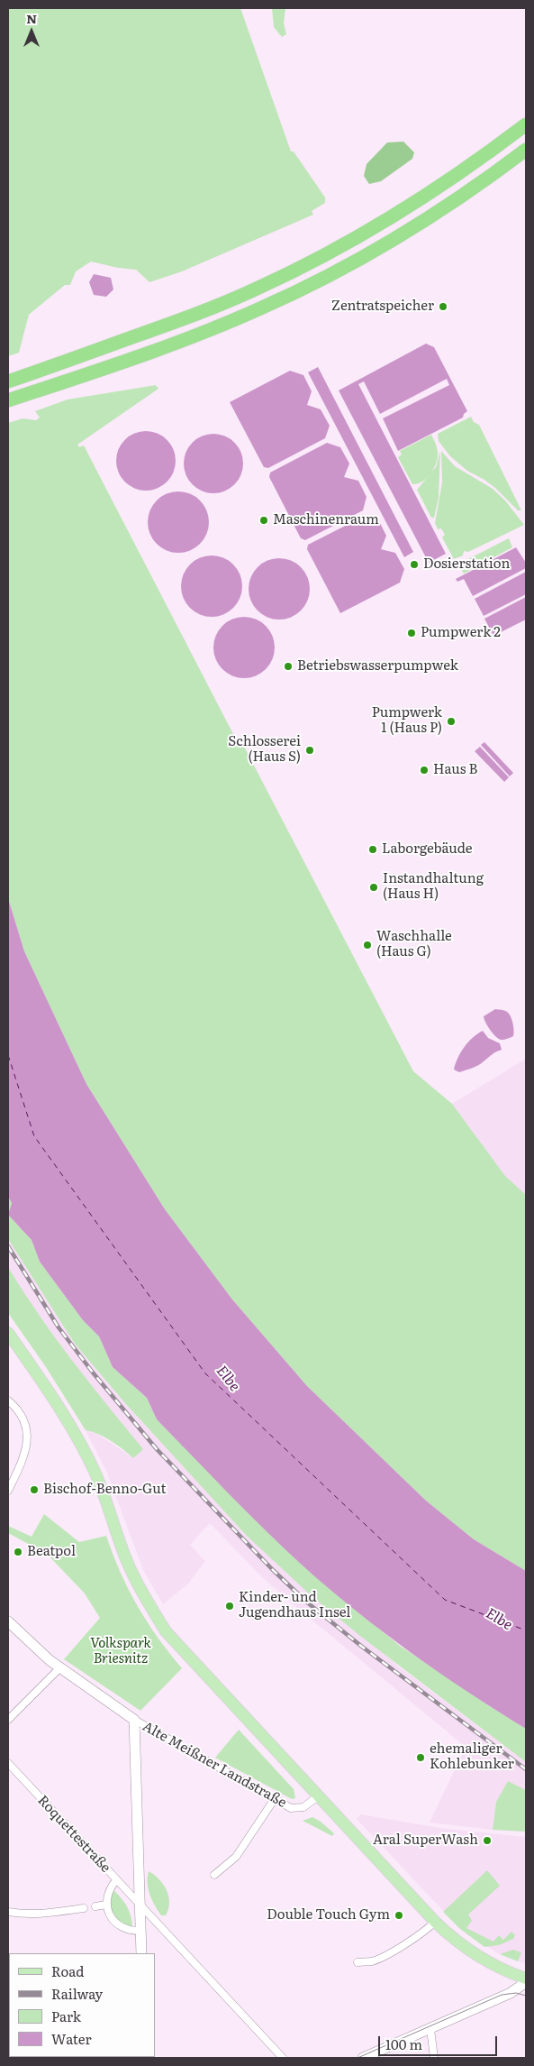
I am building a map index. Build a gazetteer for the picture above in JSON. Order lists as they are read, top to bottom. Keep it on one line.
{"streets":{"street":["Alte Meißner Landstraße","Roquettestraße"]},"water":["Elbe"],"parks":["Volkspark Briesnitz"],"places":["Zentratspeicher","Maschinenraum","Dosierstation","Pumpwerk 2","Betriebswasserpumpwek","Pumpwerk 1 (Haus P)","Schlosserei (Haus S)","Haus B","Laborgebäude","Instandhaltung (Haus H)","Waschhalle (Haus G)","Bischof-Benno-Gut","Beatpol","Kinder- und Jugendhaus Insel","ehemaliger Kohlebunker","Aral SuperWash","Double Touch Gym"],"legend":["Road","Railway","Park","Water"],"scale_bar":"100 m","north":"top"}
